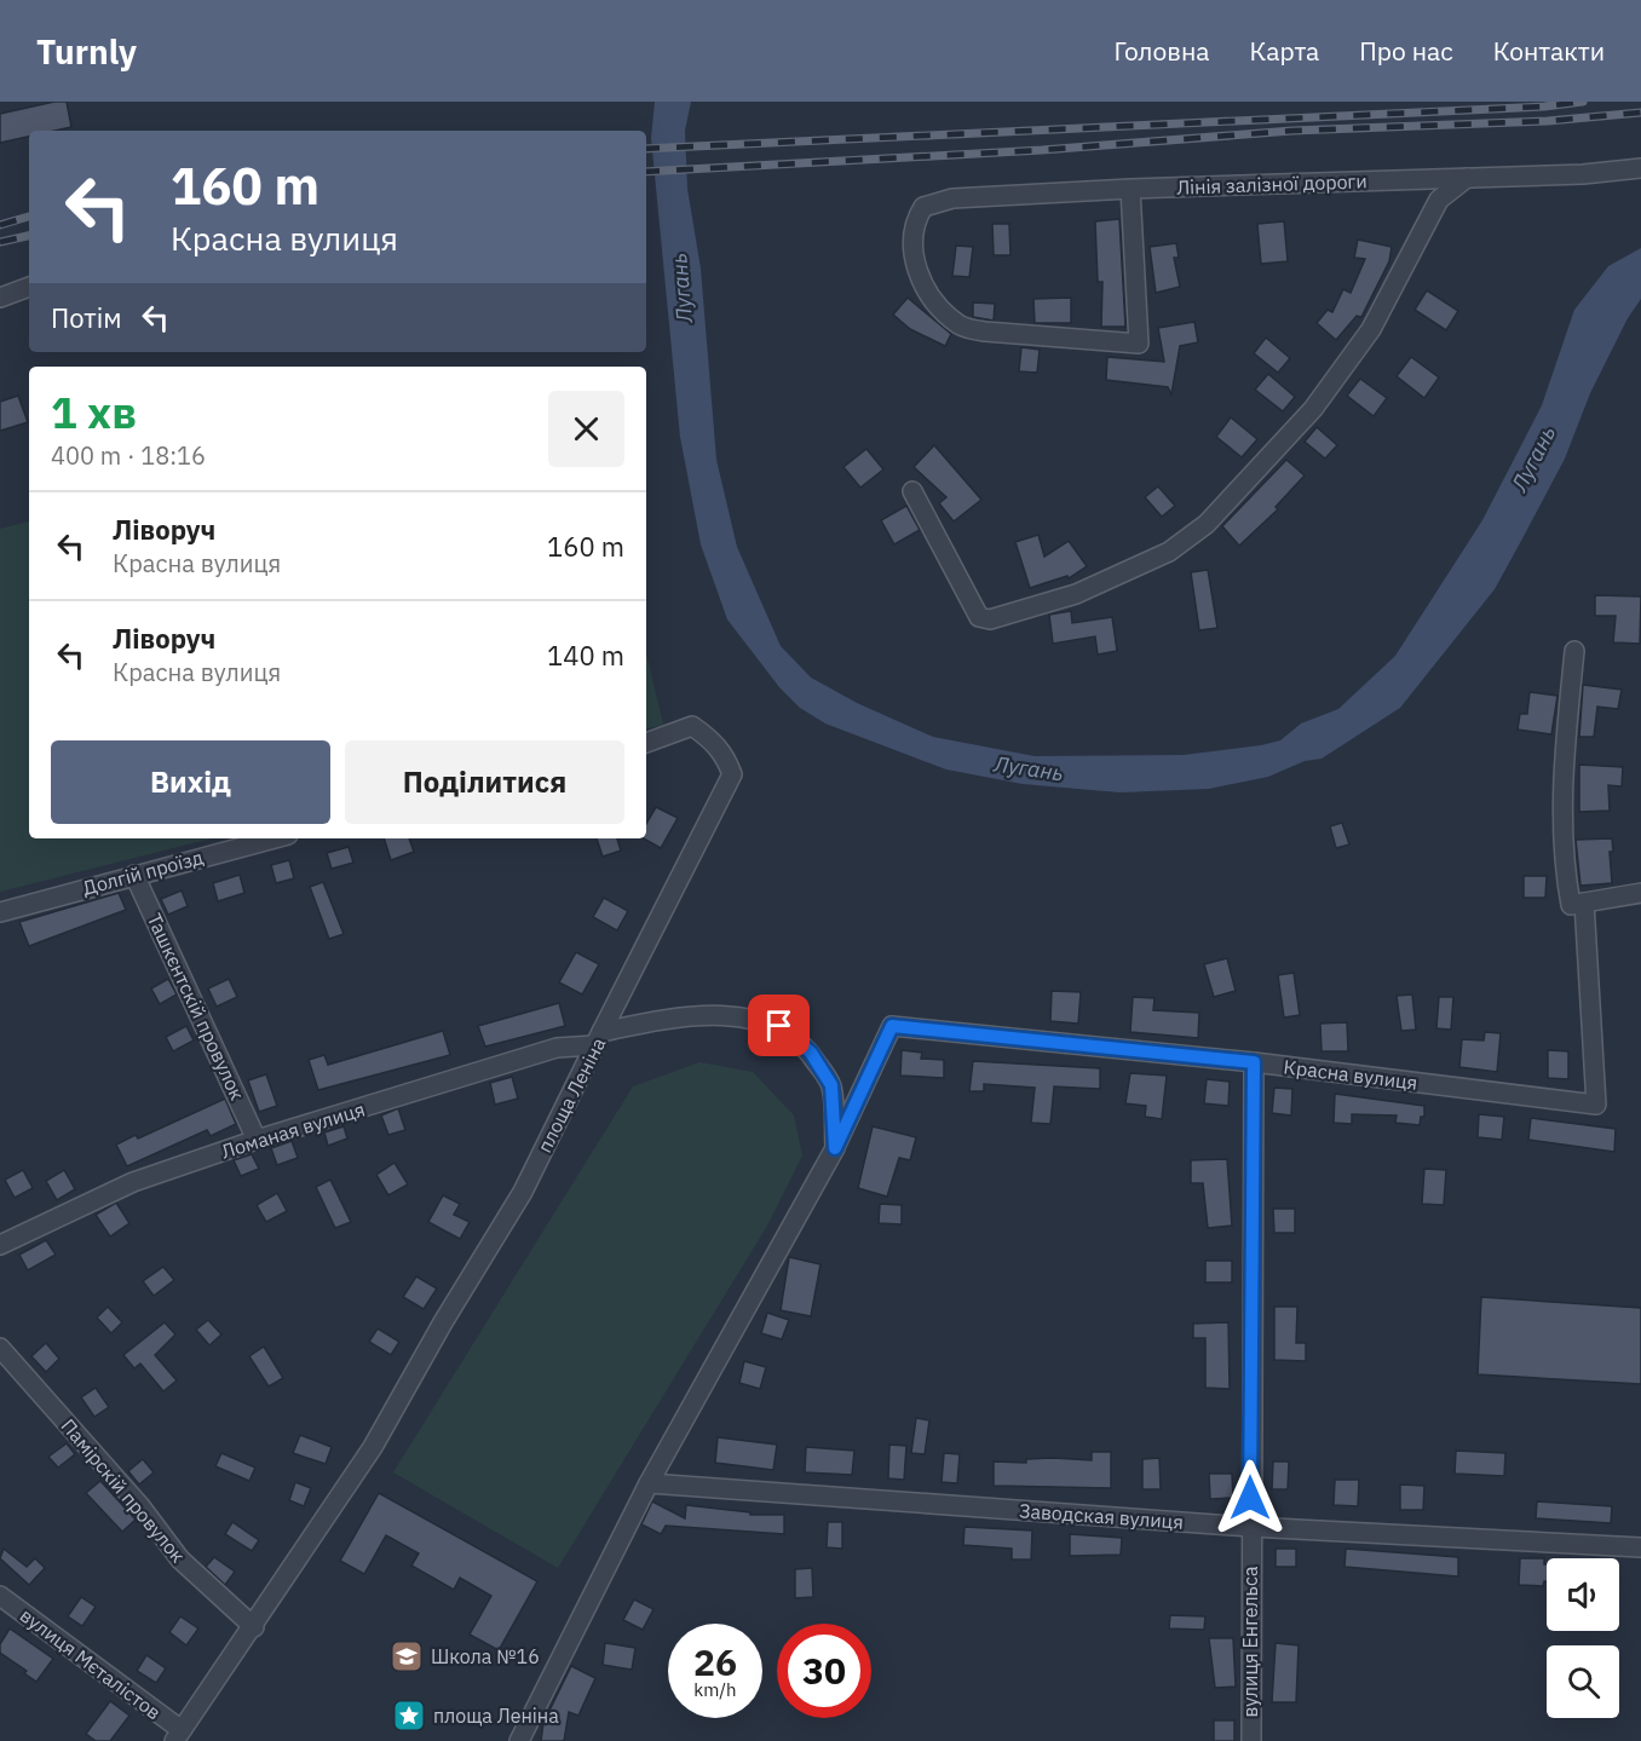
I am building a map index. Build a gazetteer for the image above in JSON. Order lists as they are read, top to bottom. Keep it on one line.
{"streets":{"street":["Лінія залізної дороги","Долгій проїзд","Ташкєнтскій провулок","Красна вулиця","площа Леніна","Ломаная вулиця","Памірскій провулок","Заводская вулиця","вулиця Енгельса","вулиця Мєталістов"]},"crossings":[["Долгій проїзд","Ташкєнтскій провулок"],["Ташкєнтскій провулок","Ломаная вулиця"],["Красна вулиця","площа Леніна"],["Красна вулиця","вулиця Енгельса"],["площа Леніна","Ломаная вулиця"],["площа Леніна","Памірскій провулок"],["площа Леніна","вулиця Мєталістов"],["Заводская вулиця","вулиця Енгельса"]],"water":["Лугань"],"places":{"school or university":["Школа №16"],"place":["площа Леніна"]},"page":{"header":"Turnly","nav":["Головна","Карта","Про нас","Контакти"],"turn":["160 m","Красна вулиця"],"then":"Потім","heading":["1 хв","400 m · 18:16"],"list":[{"name":"Ліворуч","note":"Красна вулиця","value":"160 m"},{"name":"Ліворуч","note":"Красна вулиця","value":"140 m"}],"buttons":["Вихід","Поділитися"],"speed":"26 km/h","limit":"30"}}
